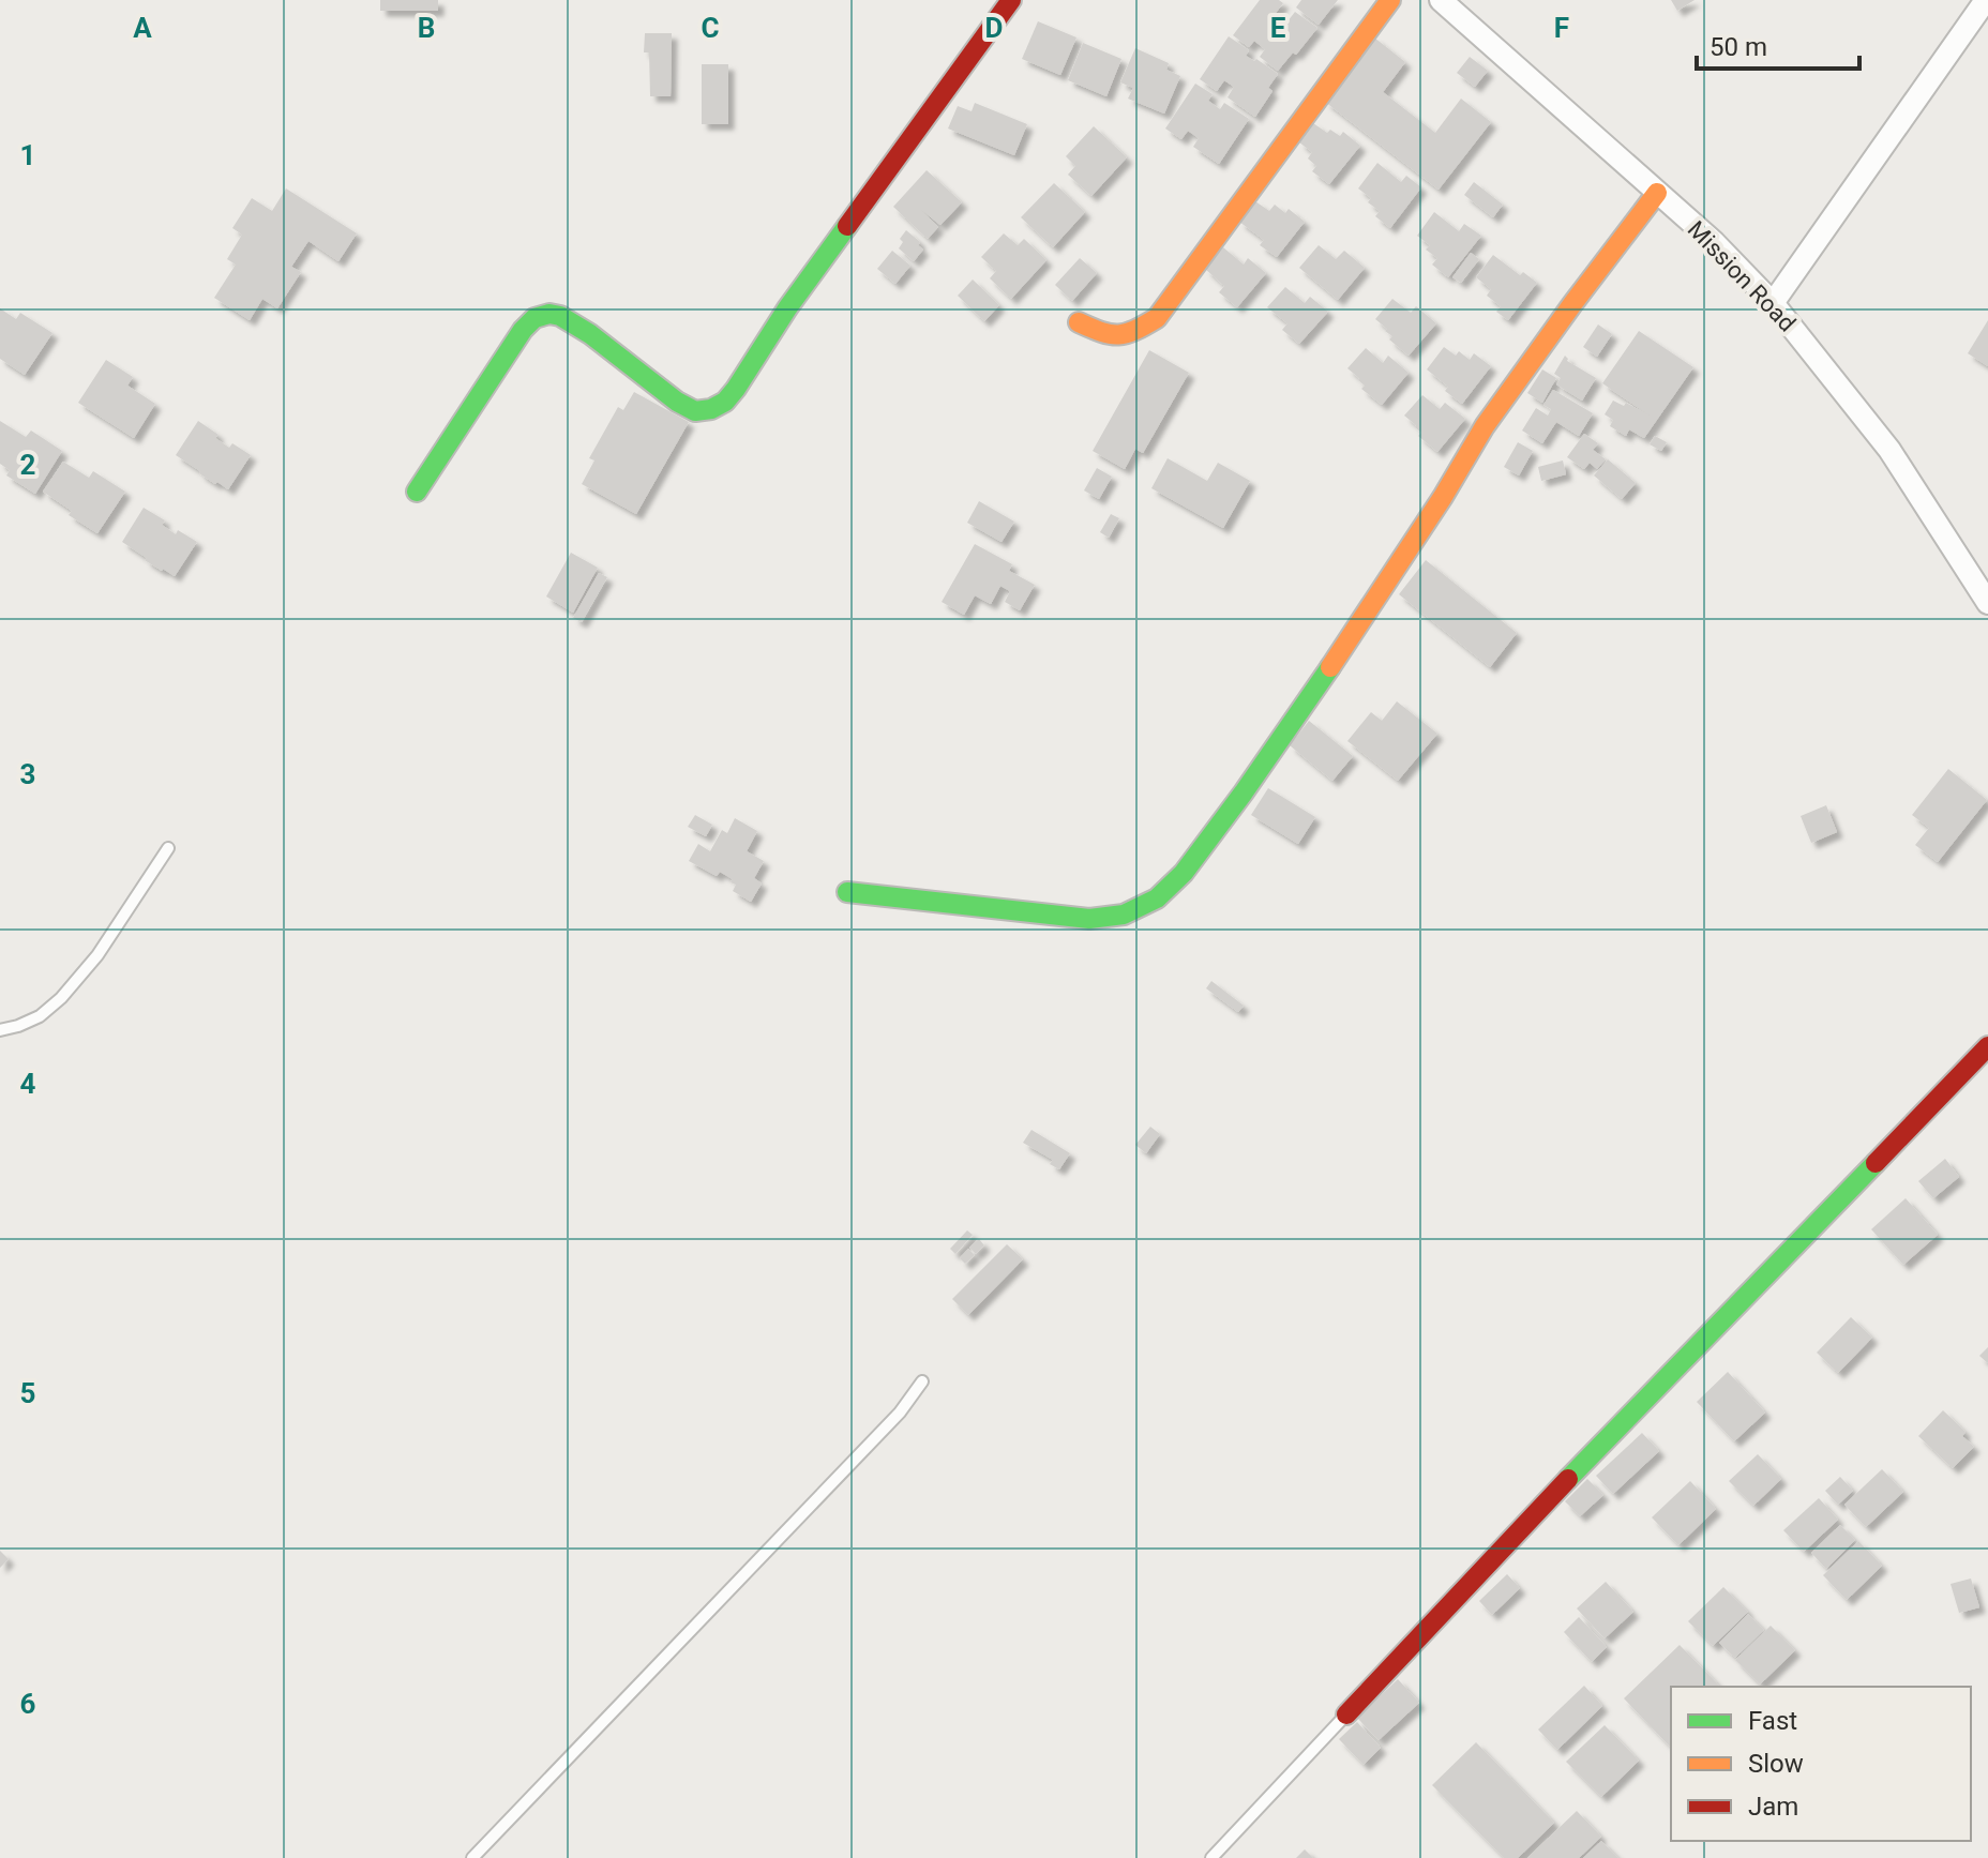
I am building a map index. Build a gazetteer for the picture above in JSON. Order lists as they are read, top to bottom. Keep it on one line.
{"streets":{"street":["Mission Road"]},"legend":["Fast","Slow","Jam"],"scale_bar":"50 m","grid":{"columns":["A","B","C","D","E","F"],"rows":["1","2","3","4","5","6"]}}
